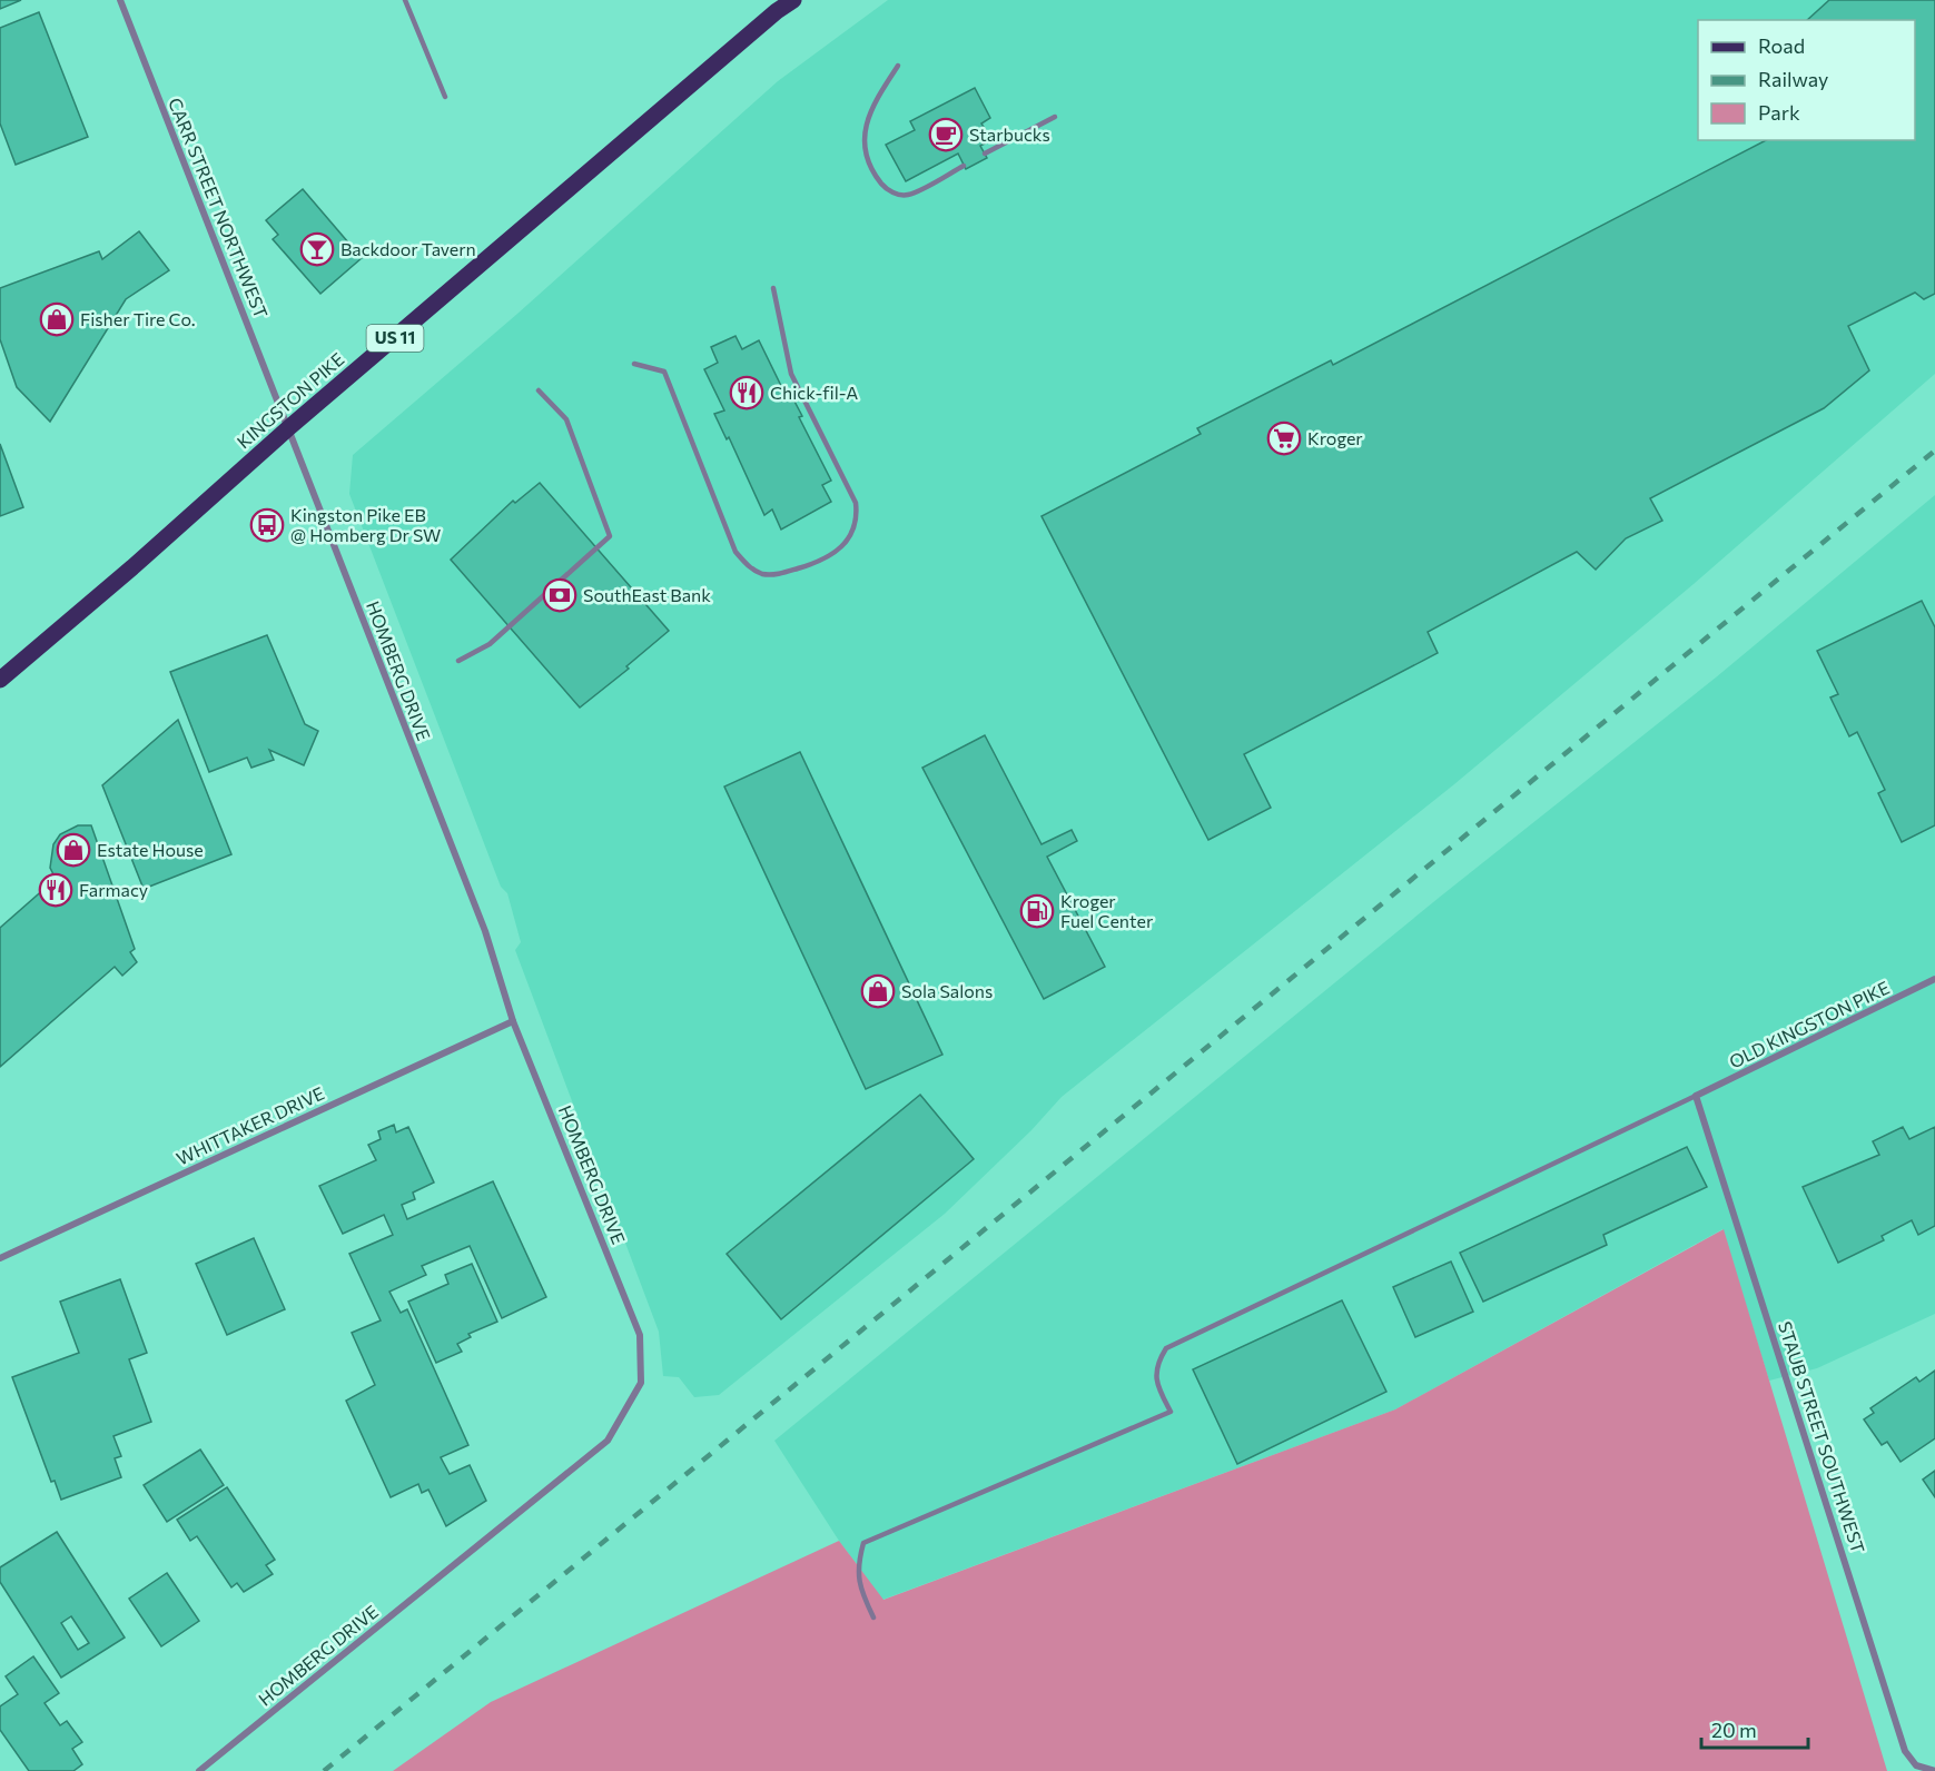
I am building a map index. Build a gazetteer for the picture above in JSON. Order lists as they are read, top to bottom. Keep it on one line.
{"streets":{"main road":["US 11","KINGSTON PIKE"],"street":["CARR STREET NORTHWEST","HOMBERG DRIVE","OLD KINGSTON PIKE","WHITTAKER DRIVE","STAUB STREET SOUTHWEST"]},"crossings":[["CARR STREET NORTHWEST","KINGSTON PIKE"],["CARR STREET NORTHWEST","HOMBERG DRIVE"],["KINGSTON PIKE","HOMBERG DRIVE"],["HOMBERG DRIVE","WHITTAKER DRIVE"],["OLD KINGSTON PIKE","STAUB STREET SOUTHWEST"]],"places":{"cafe":["Starbucks"],"bar":["Backdoor Tavern"],"shop":["Fisher Tire Co.","Estate House","Sola Salons"],"restaurant":["Chick-fil-A","Farmacy"],"supermarket":["Kroger"],"bus stop":["Kingston Pike EB @ Homberg Dr SW"],"bank":["SouthEast Bank"],"fuel station":["Kroger Fuel Center"]},"legend":["Road","Railway","Park"],"scale_bar":"20 m"}
